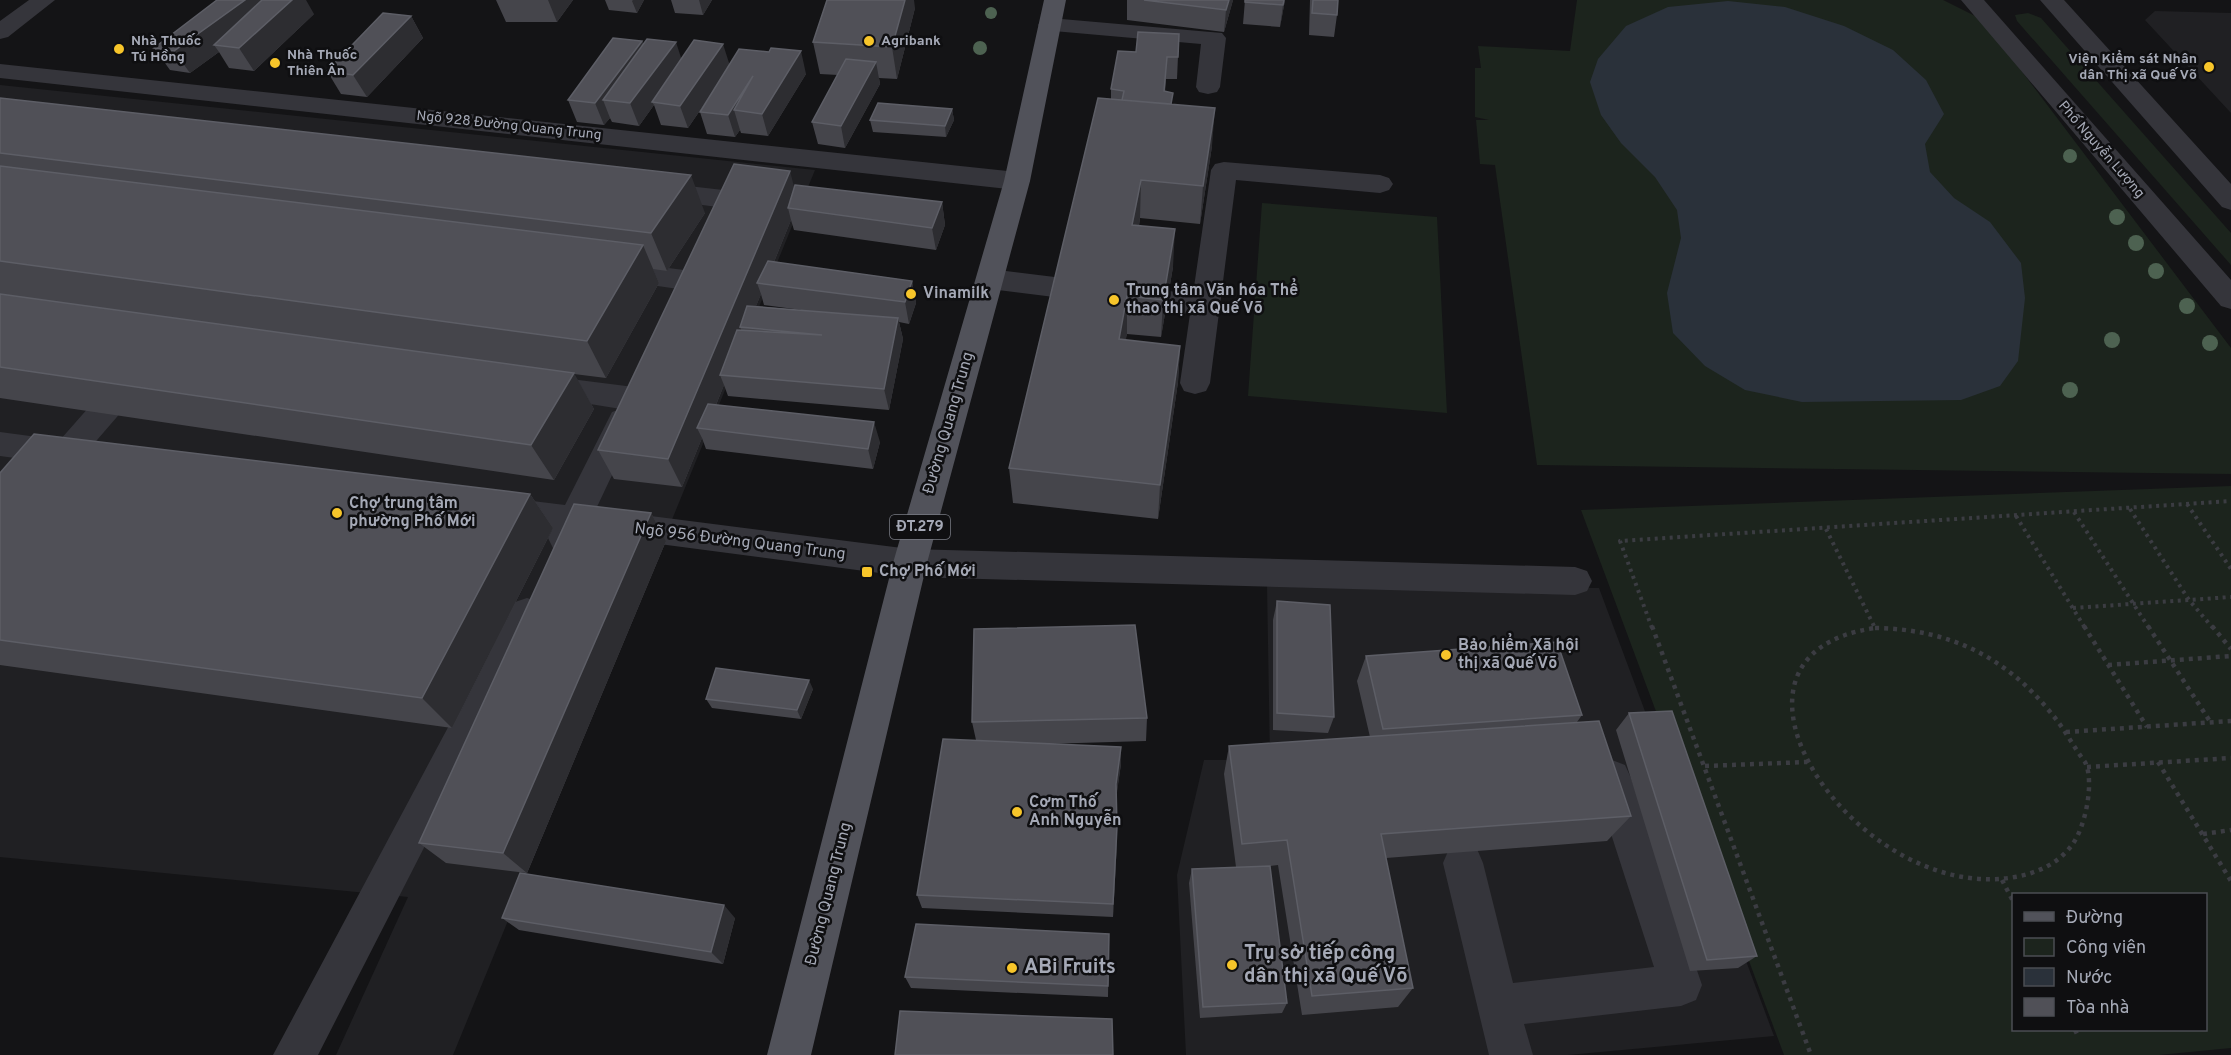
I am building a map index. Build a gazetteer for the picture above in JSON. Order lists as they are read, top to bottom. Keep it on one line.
{"streets":{"main road":["Đường Quang Trung","ĐT.279"],"street":["Ngõ 928 Đường Quang Trung","Phố Nguyễn Lượng","Ngõ 956 Đường Quang Trung"]},"crossings":[["Ngõ 928 Đường Quang Trung","Đường Quang Trung"],["Đường Quang Trung","Ngõ 956 Đường Quang Trung"]],"places":{"other":["Agribank","Nhà Thuốc Tú Hồng","Nhà Thuốc Thiên Ân","Viện Kiểm sát Nhân dân Thị xã Quế Võ","Vinamilk","Trung tâm Văn hóa Thể thao thị xã Quế Võ","Chợ trung tâm phường Phố Mới","Bảo hiểm Xã hội thị xã Quế Võ","Cơm Thố Anh Nguyễn","Trụ sở tiếp công dân thị xã Quế Võ","ABi Fruits"],"transit":["Chợ Phố Mới"]},"legend":["Đường","Công viên","Nước","Tòa nhà"]}
